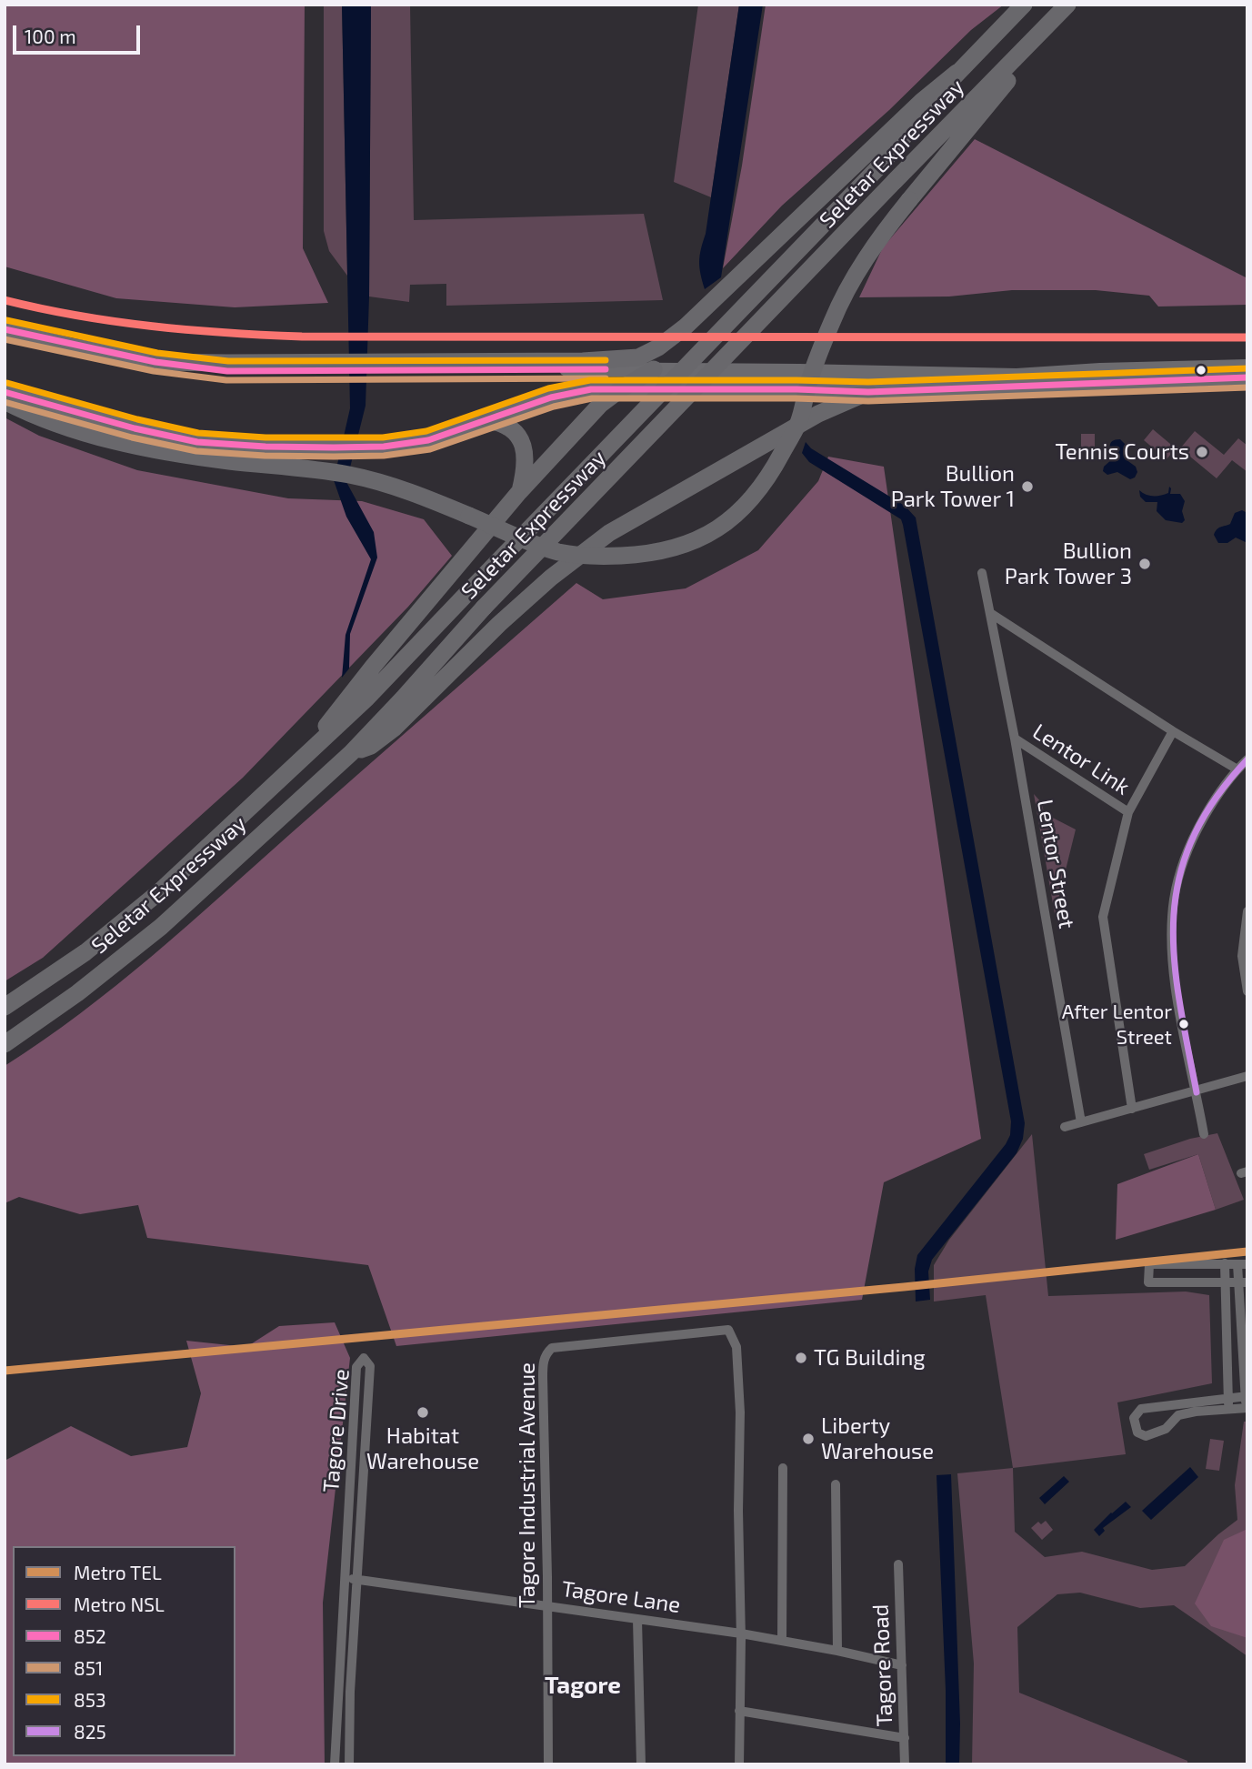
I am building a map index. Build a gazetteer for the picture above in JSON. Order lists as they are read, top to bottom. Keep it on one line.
{"streets":{"highway":["Seletar Expressway"],"street":["Lentor Link","Lentor Street","Tagore Drive","Tagore Industrial Avenue","Tagore Lane","Tagore Road"]},"crossings":[["Lentor Link","Lentor Street"],["Tagore Drive","Tagore Lane"],["Tagore Industrial Avenue","Tagore Lane"],["Tagore Lane","Tagore Road"]],"districts":["Tagore"],"places":["Tennis Courts","Bullion Park Tower 1","Bullion Park Tower 3","After Lentor Street","TG Building","Habitat Warehouse","Liberty Warehouse"],"lines":["metro line NSL","transit line 853","transit line 852","transit line 851","transit line 825","metro line TEL"],"legend":["Metro TEL","Metro NSL","852","851","853","825"],"scale_bar":"100 m"}
